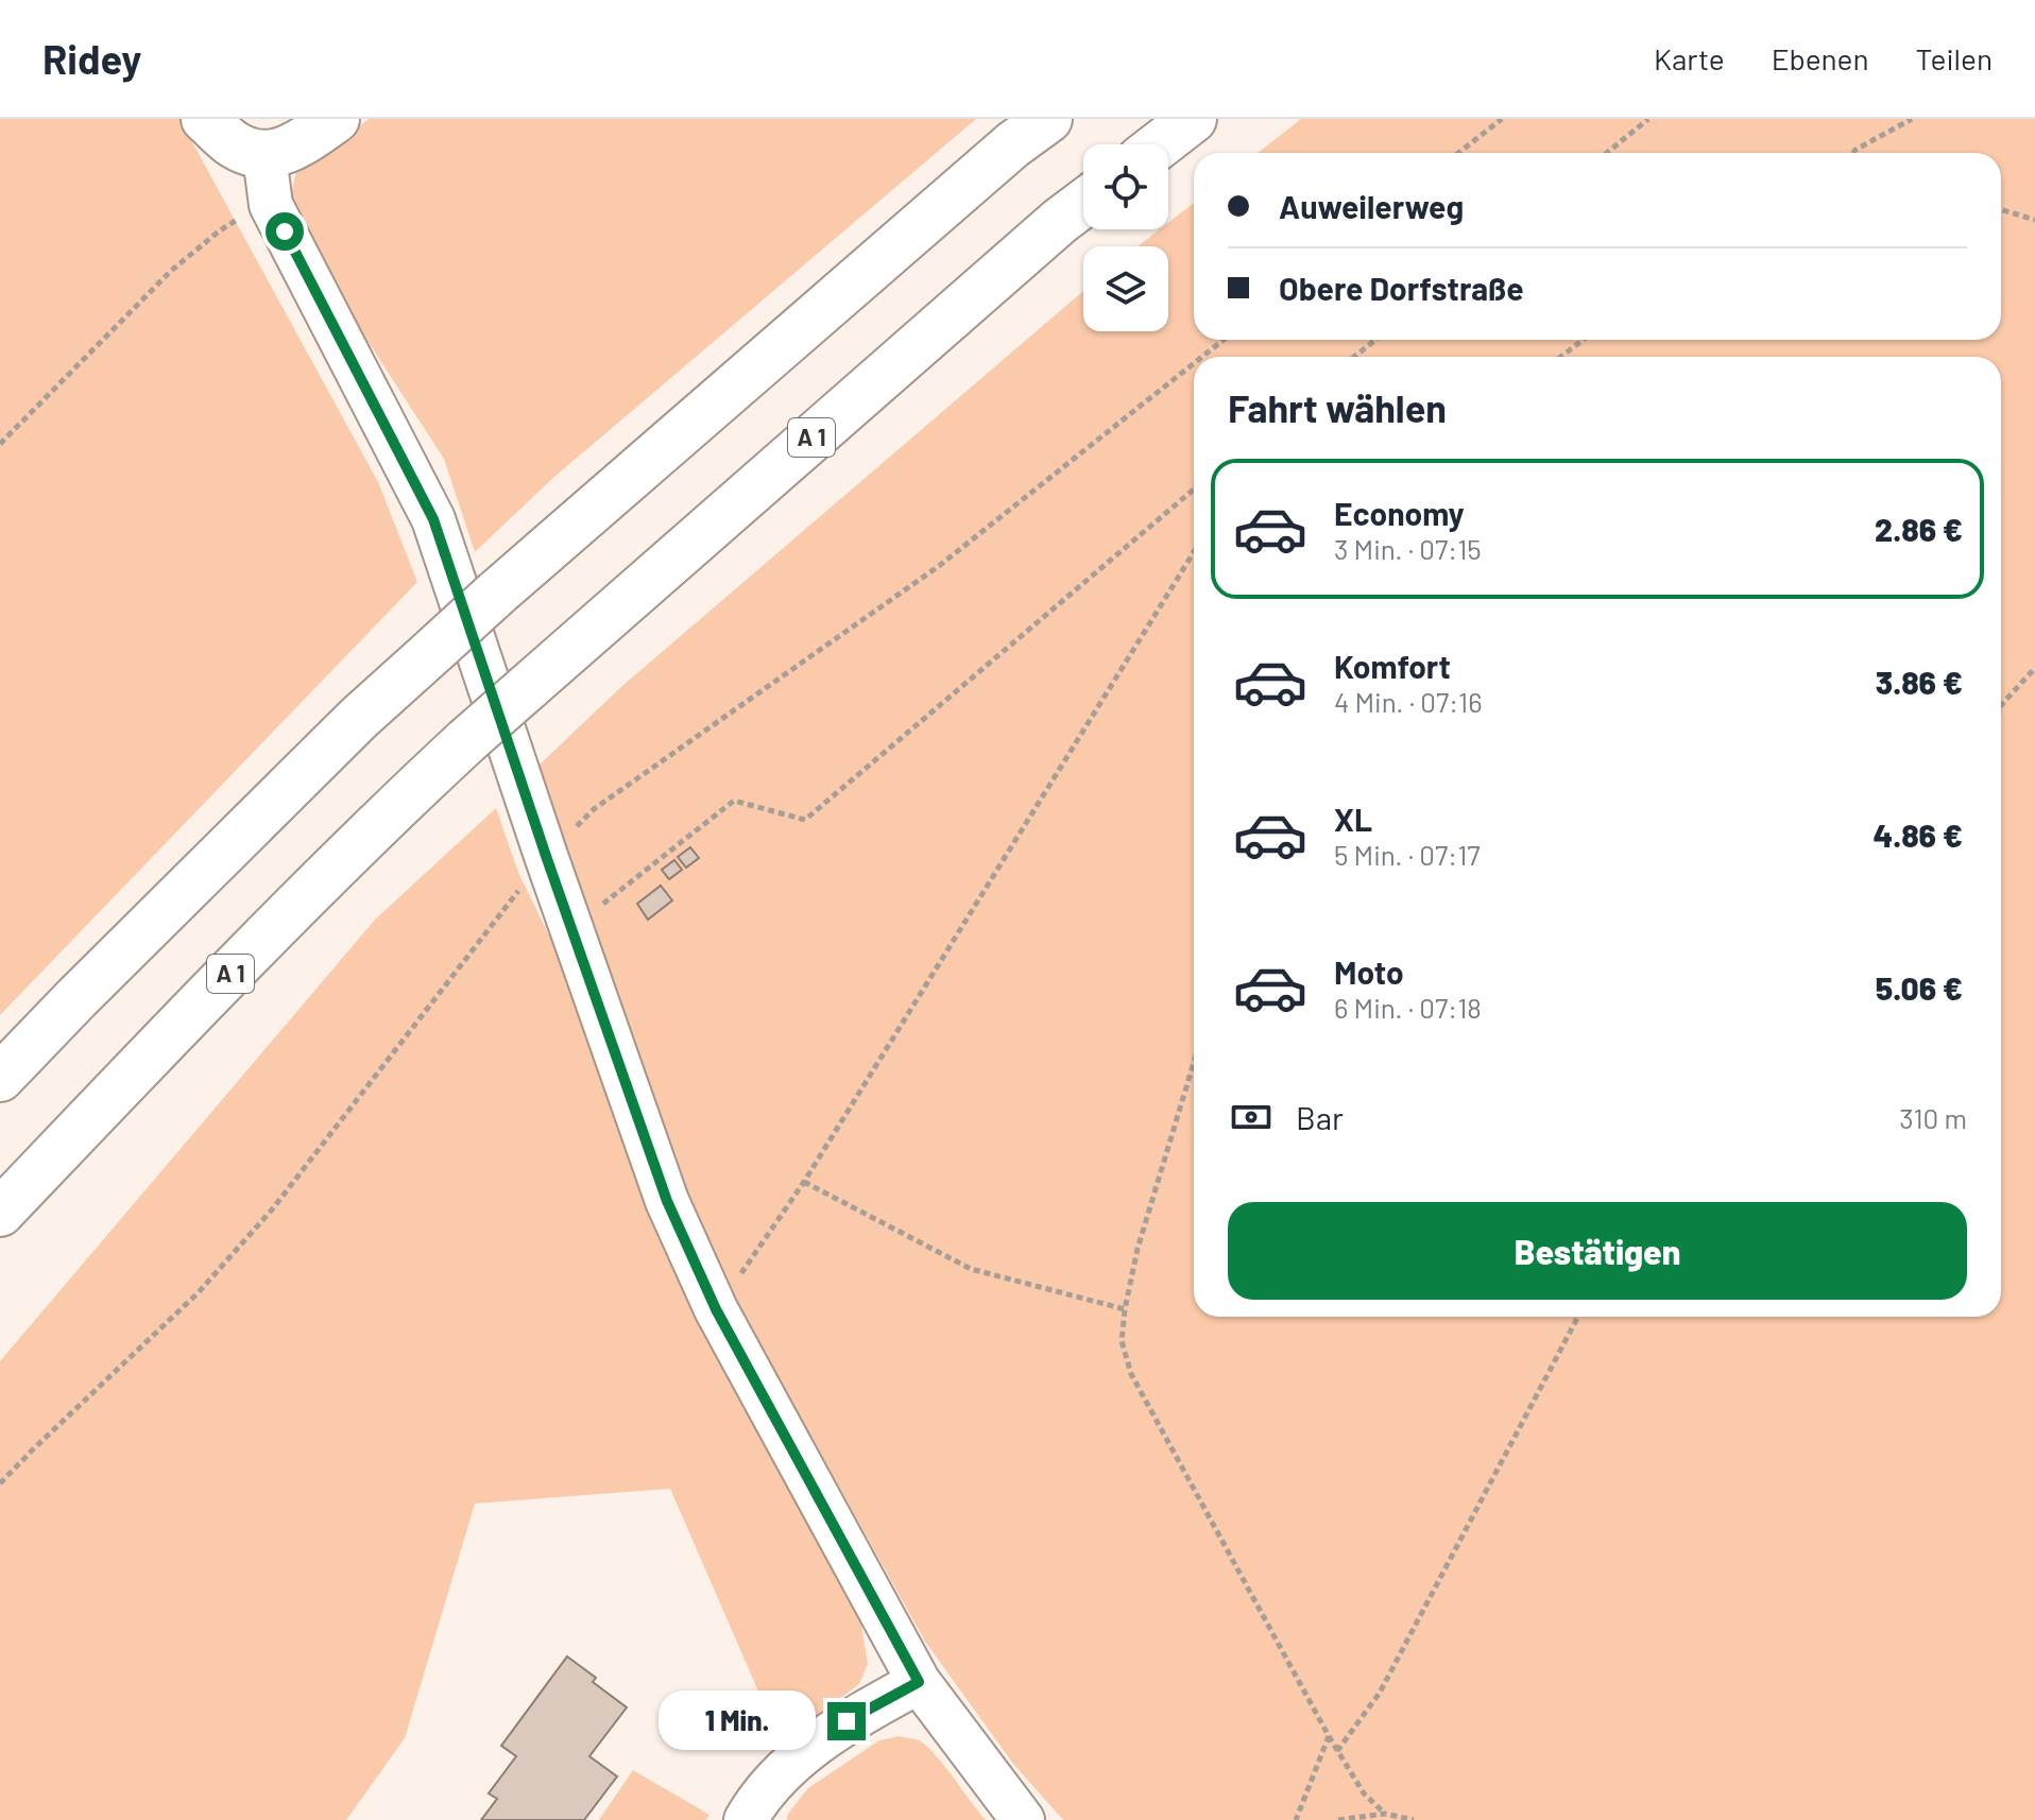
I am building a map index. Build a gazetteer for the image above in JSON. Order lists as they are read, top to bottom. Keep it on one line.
{"streets":{"main road":["A 1"]},"page":{"header":"Ridey","nav":["Karte","Ebenen","Teilen"],"banner":["Auweilerweg","Obere Dorfstraße"],"heading":"Fahrt wählen","list":[{"name":"Economy","note":"3 Min. · 07:15","value":"2.86 €"},{"name":"Komfort","note":"4 Min. · 07:16","value":"3.86 €"},{"name":"XL","note":"5 Min. · 07:17","value":"4.86 €"},{"name":"Moto","note":"6 Min. · 07:18","value":"5.06 €"}],"pay":["Bar","310 m"],"buttons":"Bestätigen","bubble":"1 Min."}}
